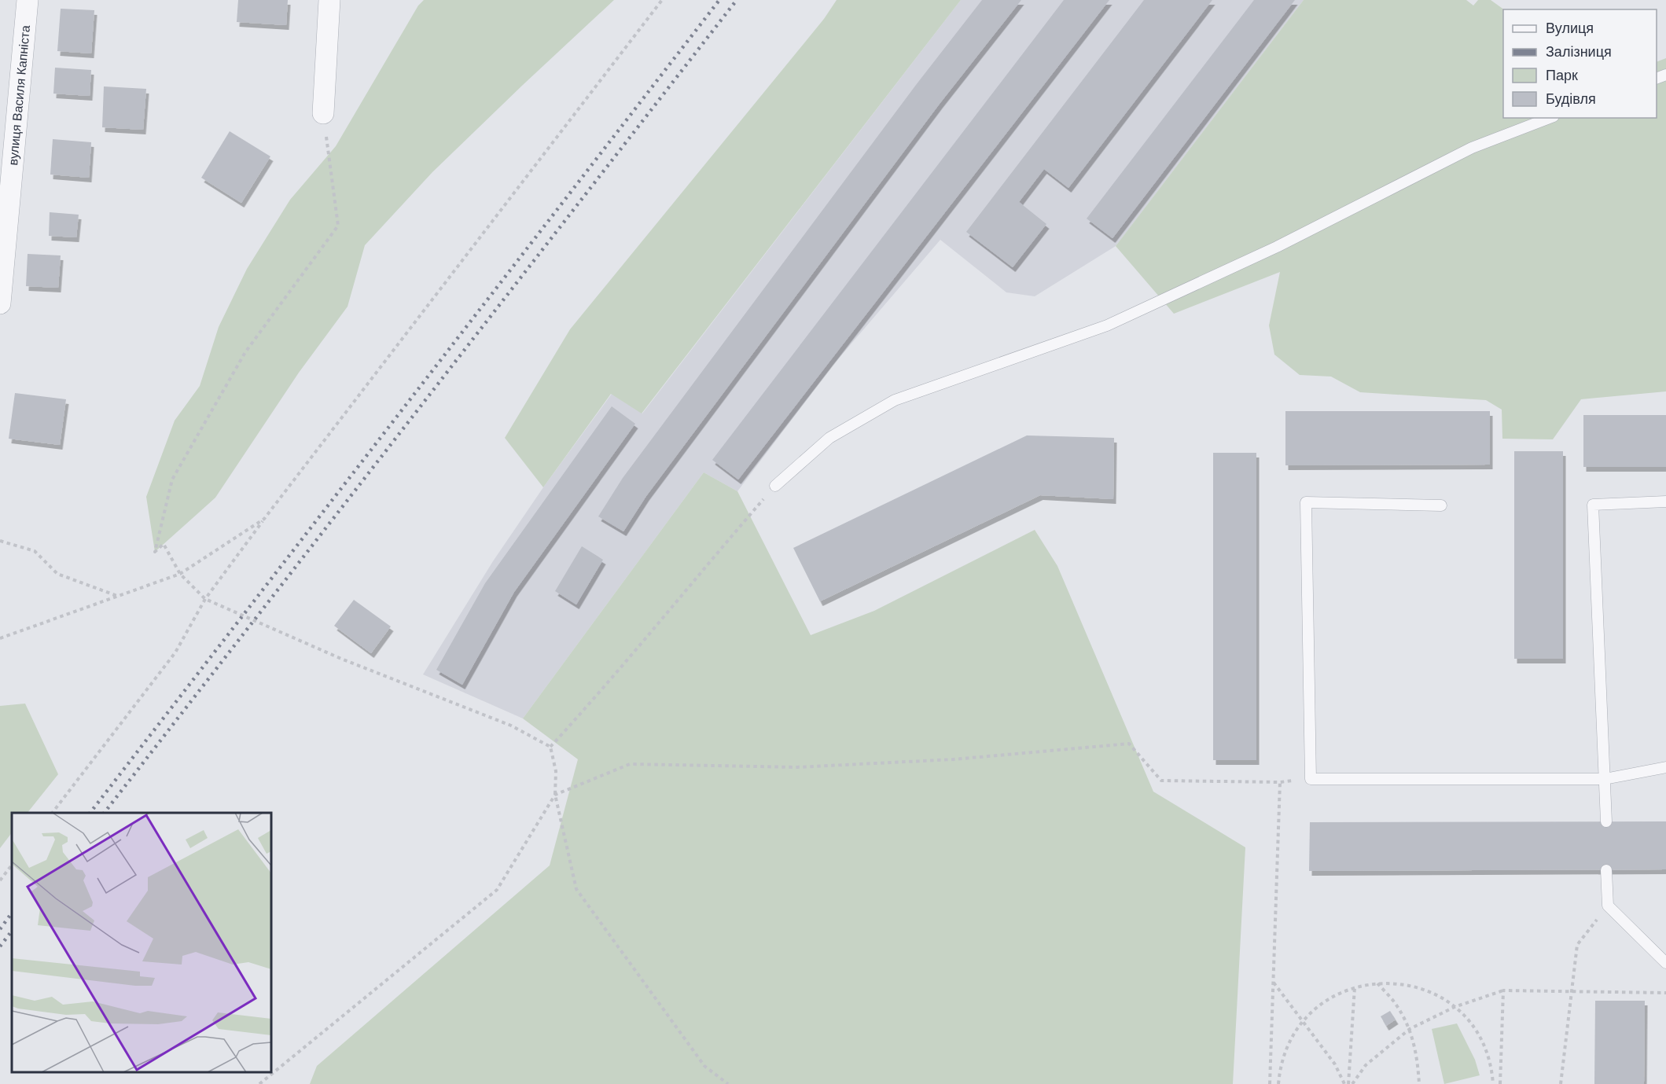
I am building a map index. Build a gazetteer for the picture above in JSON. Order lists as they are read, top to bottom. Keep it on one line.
{"streets":{"street":["вулиця Василя Капніста"]},"legend":["Вулиця","Залізниця","Парк","Будівля"]}
